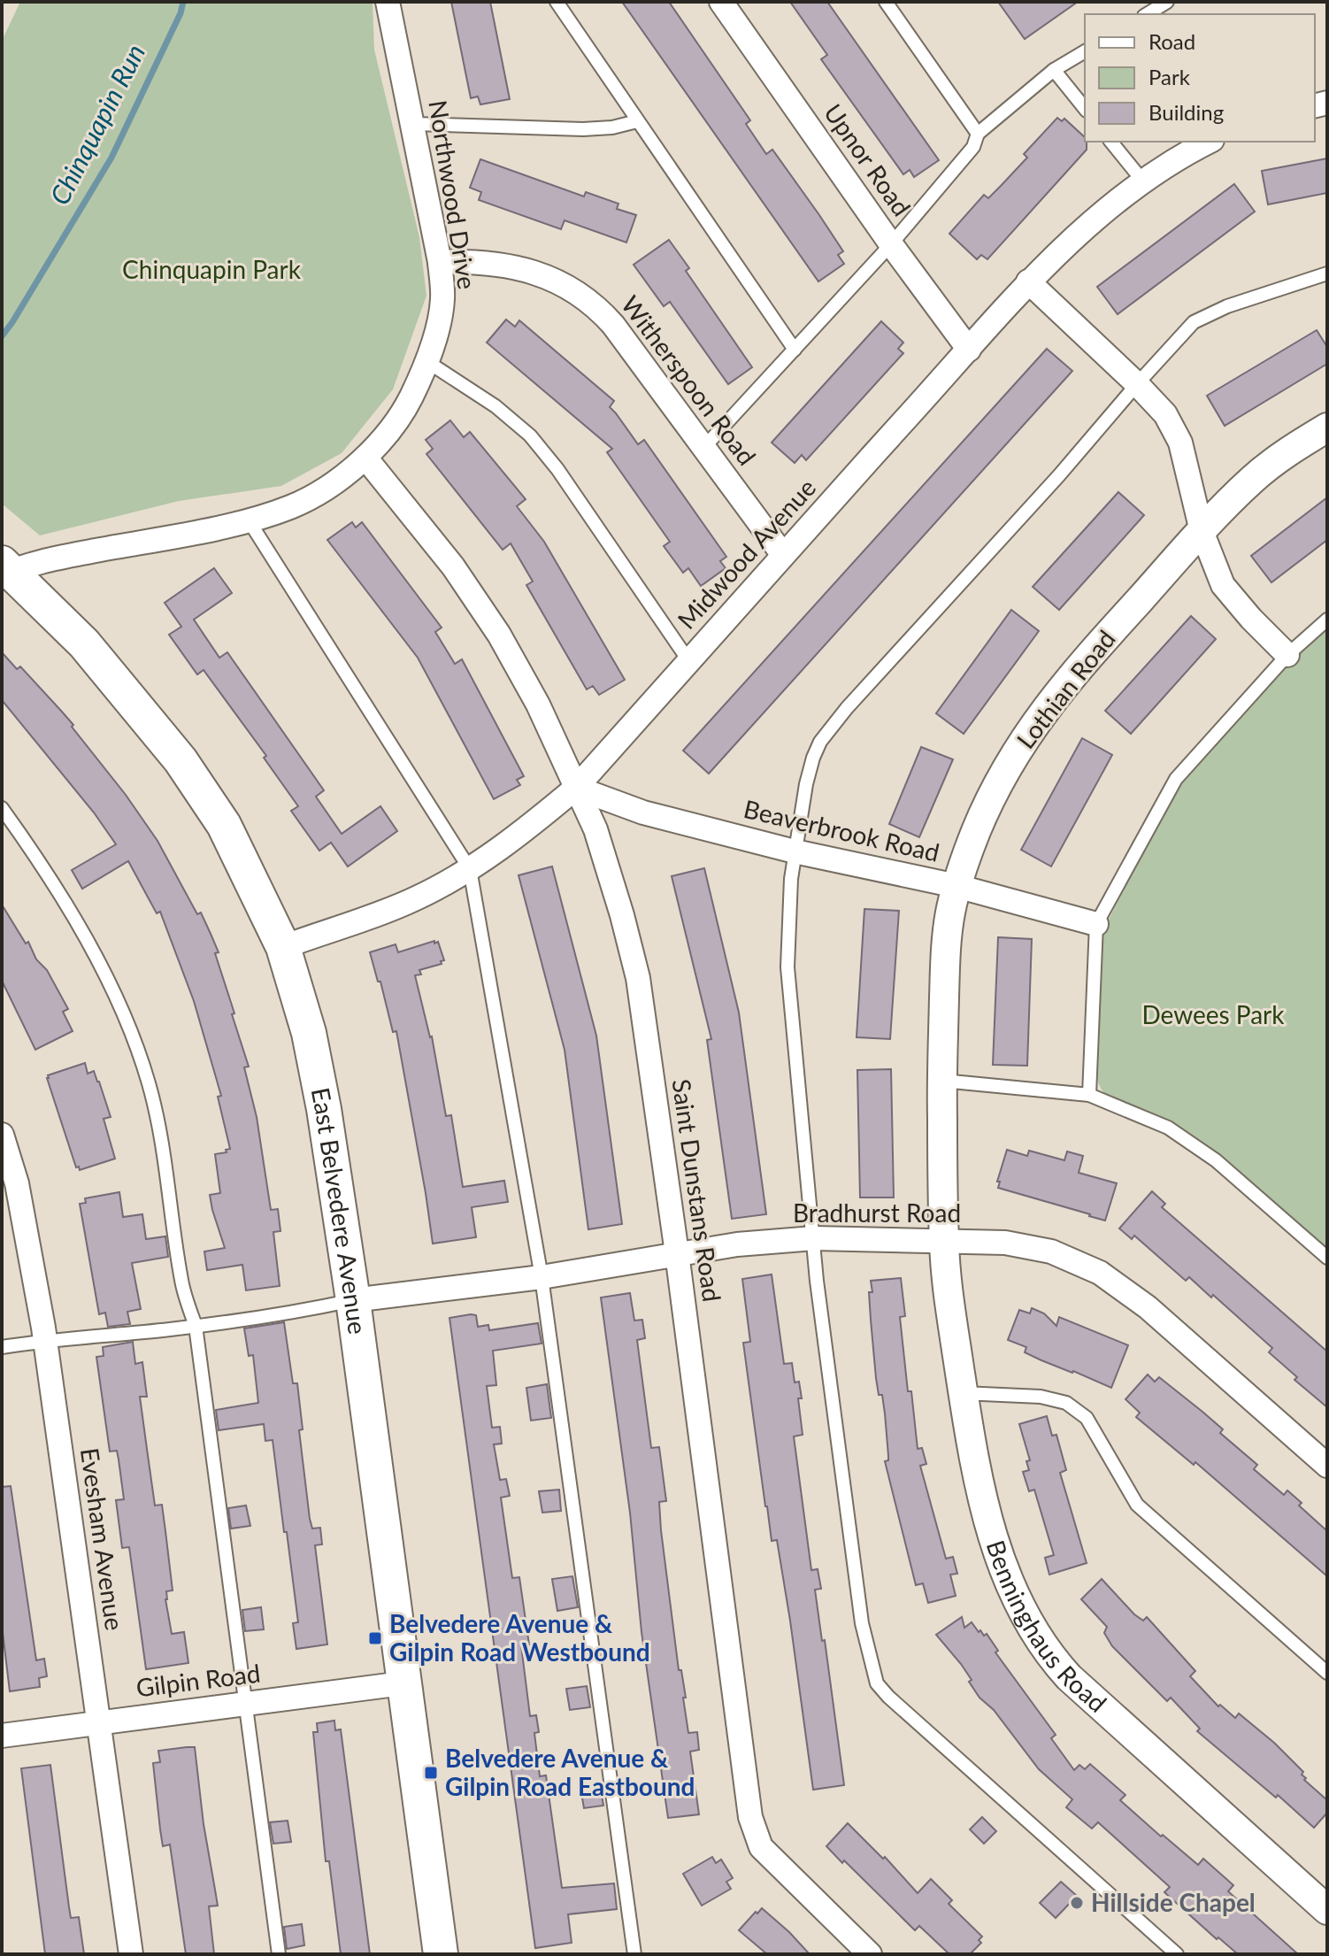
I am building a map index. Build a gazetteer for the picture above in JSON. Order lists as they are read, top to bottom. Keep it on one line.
{"streets":{"main road":["East Belvedere Avenue"],"street":["Upnor Road","Northwood Drive","Witherspoon Road","Midwood Avenue","Lothian Road","Beaverbrook Road","Saint Dunstans Road","Bradhurst Road","Evesham Avenue","Benninghaus Road","Gilpin Road"]},"crossings":[["Upnor Road","Midwood Avenue"],["Northwood Drive","Witherspoon Road"],["Northwood Drive","Saint Dunstans Road"],["Northwood Drive","East Belvedere Avenue"],["Witherspoon Road","Midwood Avenue"],["Midwood Avenue","Beaverbrook Road"],["Midwood Avenue","Saint Dunstans Road"],["Midwood Avenue","East Belvedere Avenue"],["Lothian Road","Beaverbrook Road"],["Lothian Road","Bradhurst Road"],["Lothian Road","Benninghaus Road"],["Beaverbrook Road","Saint Dunstans Road"],["Saint Dunstans Road","Bradhurst Road"],["East Belvedere Avenue","Bradhurst Road"],["East Belvedere Avenue","Gilpin Road"],["Bradhurst Road","Benninghaus Road"],["Evesham Avenue","Gilpin Road"]],"water":["Chinquapin Run"],"parks":["Chinquapin Park","Dewees Park"],"places":{"transit":["Belvedere Avenue & Gilpin Road Westbound","Belvedere Avenue & Gilpin Road Eastbound"],"other":["Hillside Chapel"]},"legend":["Road","Park","Building"]}
